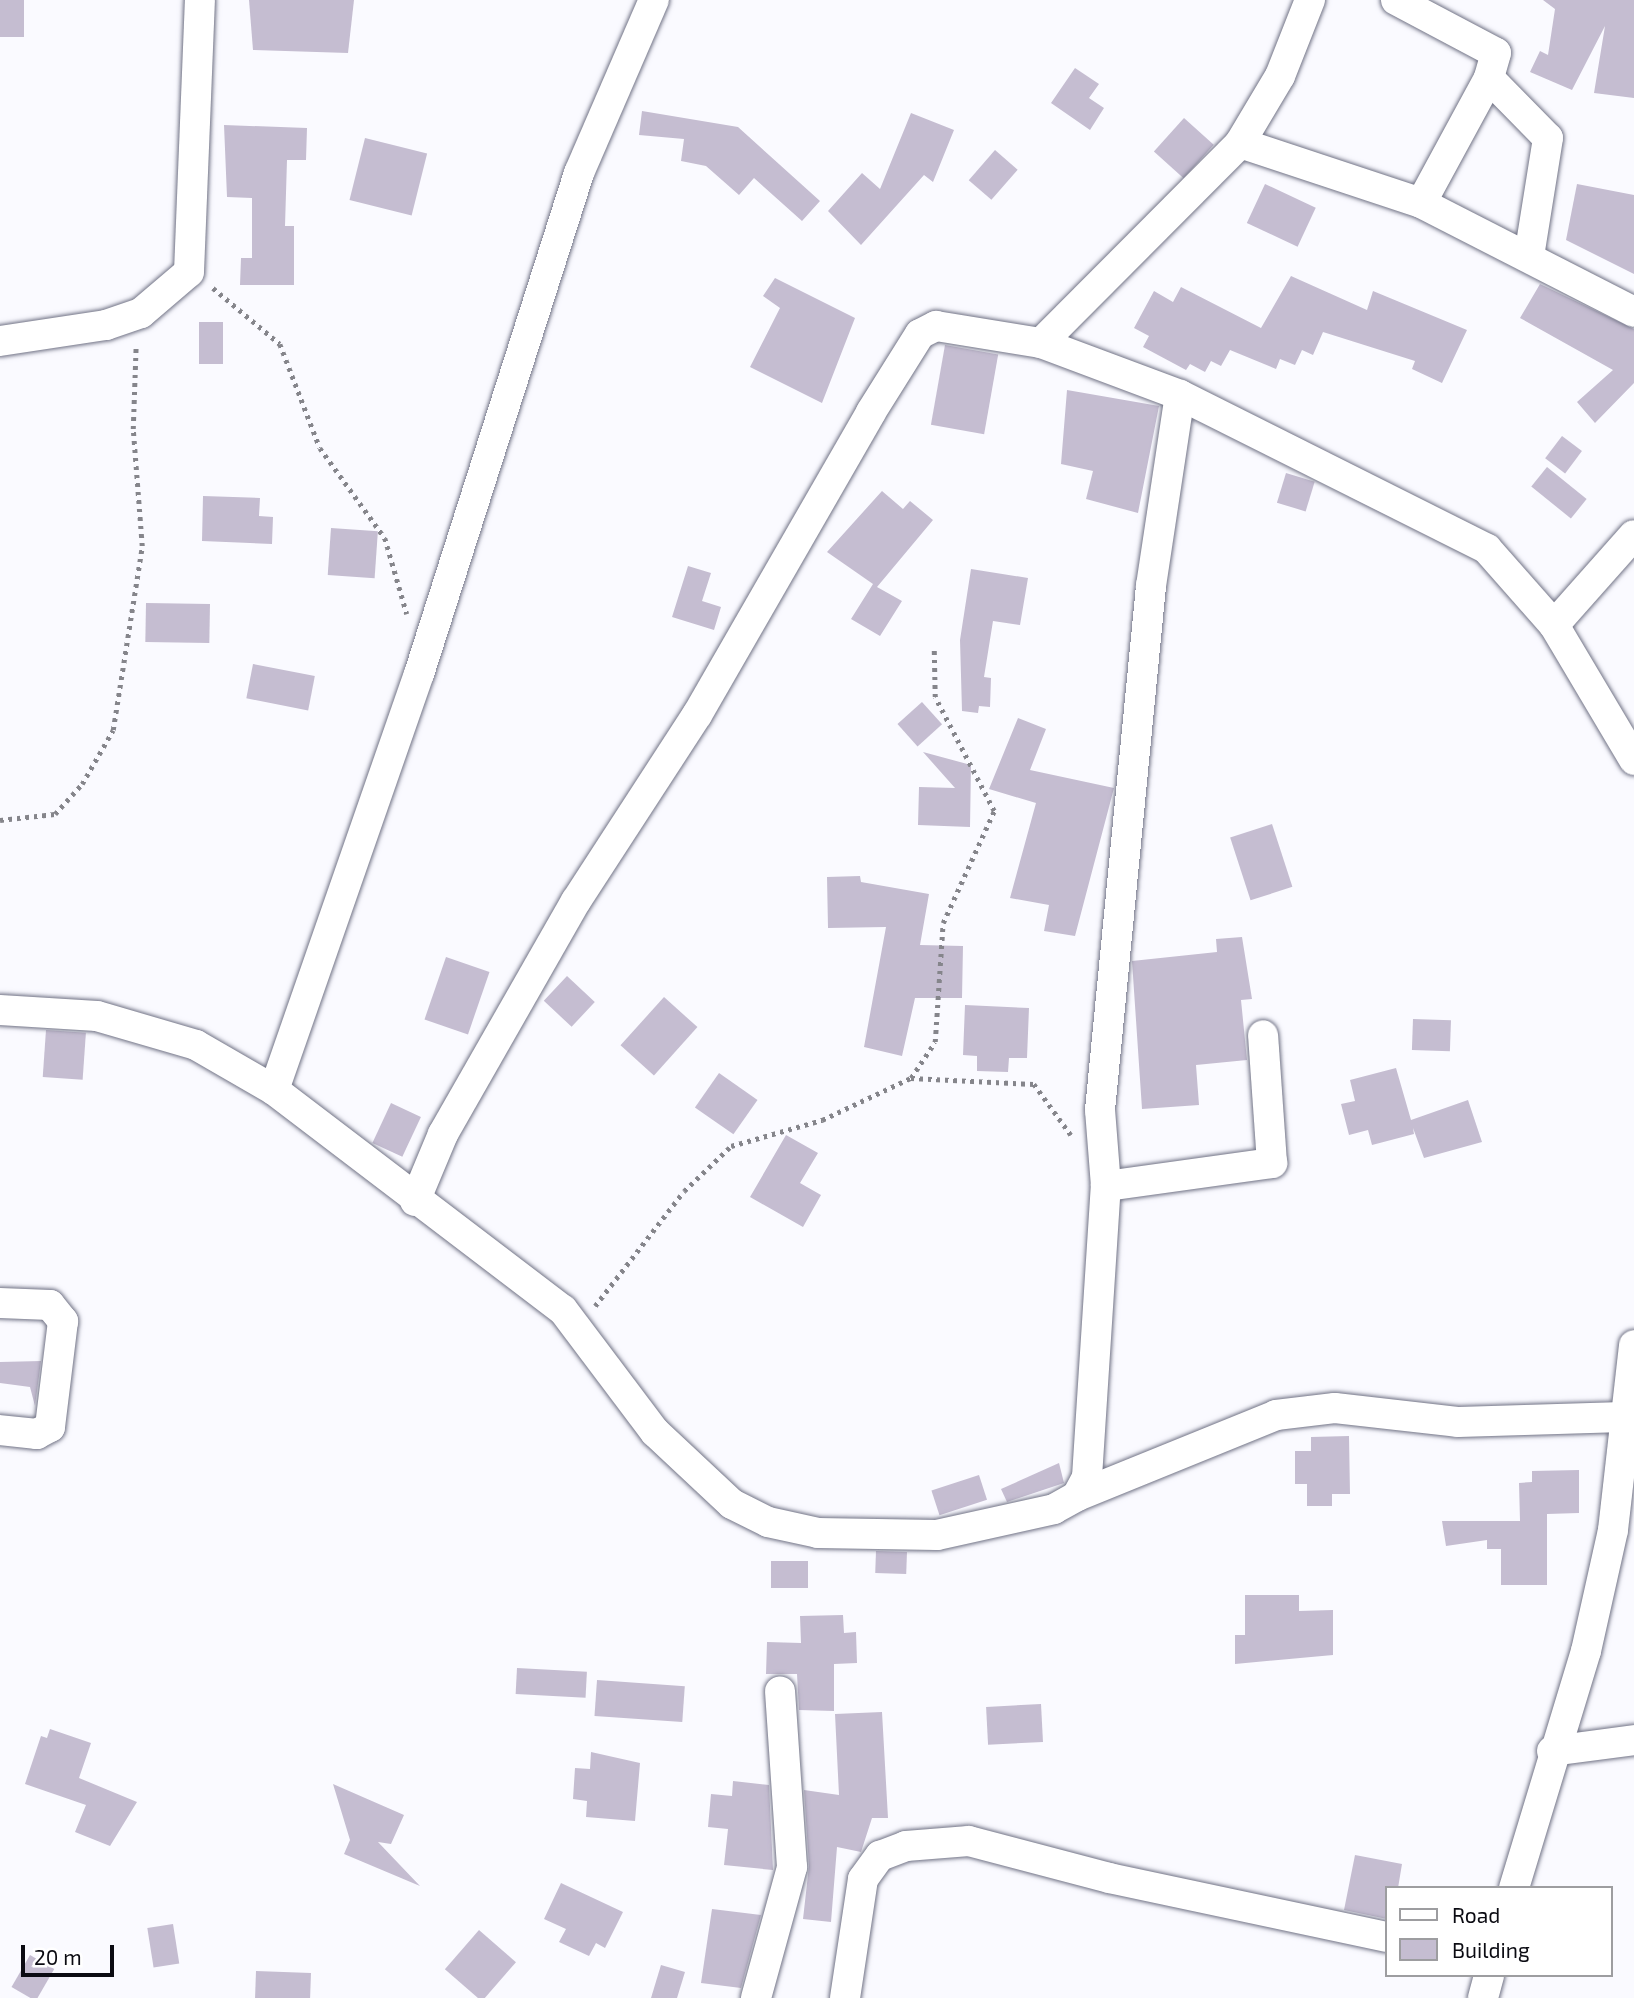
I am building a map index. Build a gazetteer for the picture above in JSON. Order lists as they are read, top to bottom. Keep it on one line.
{"legend":["Road","Building"],"scale_bar":"20 m"}
